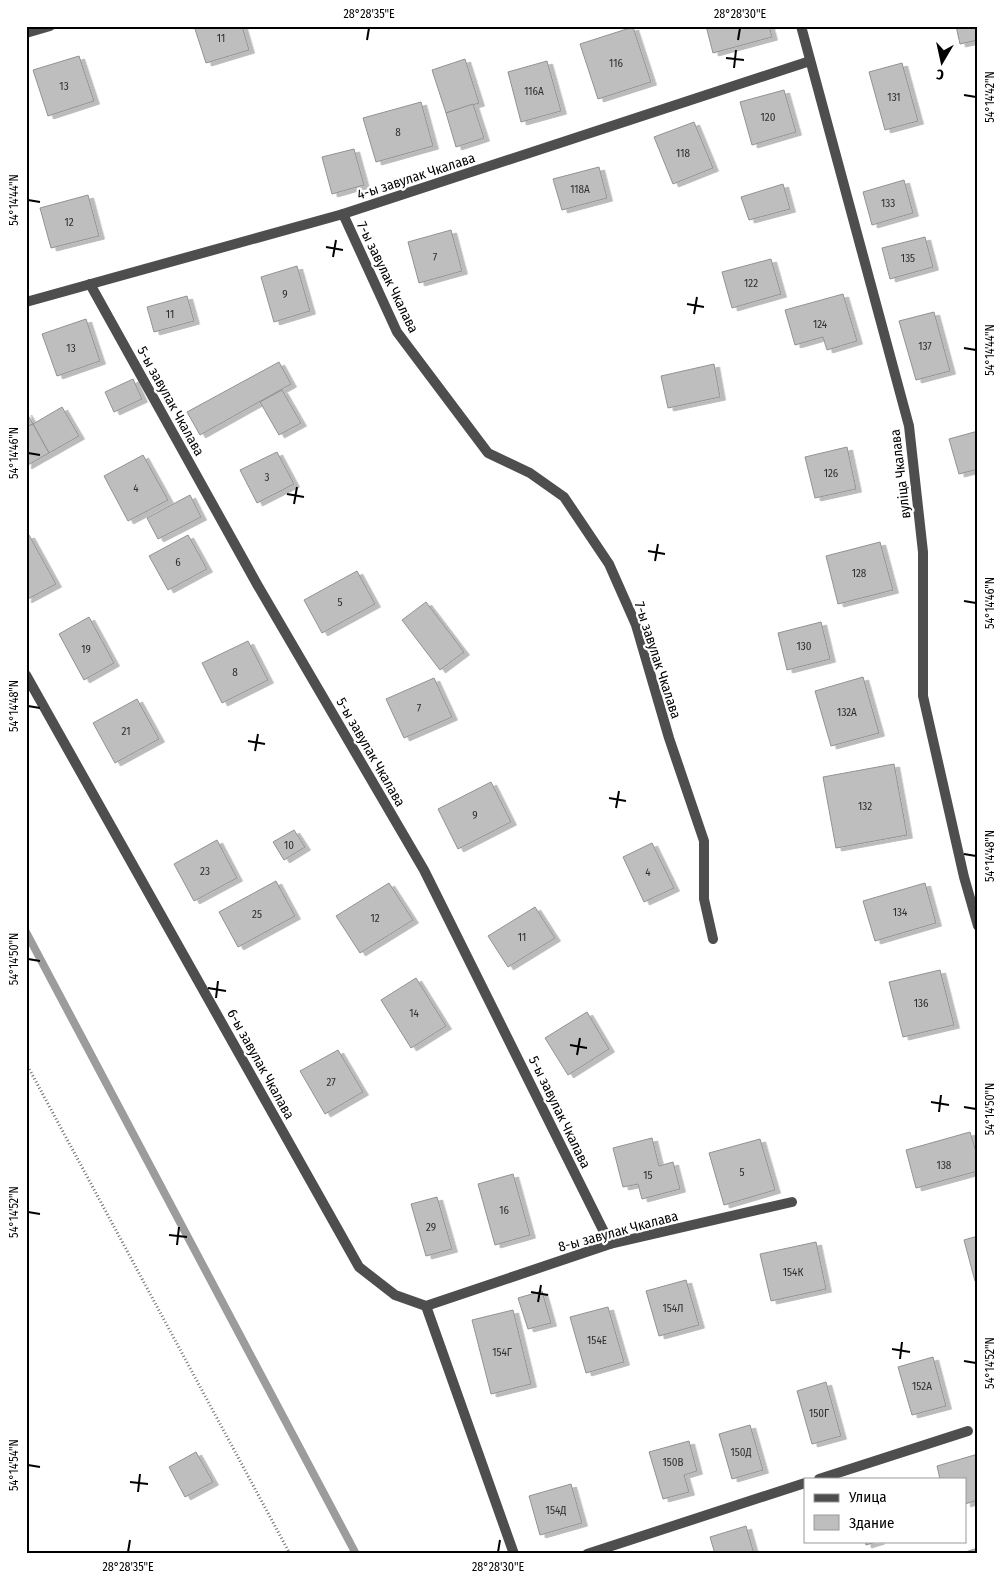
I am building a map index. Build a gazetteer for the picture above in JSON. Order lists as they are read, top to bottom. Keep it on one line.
{"streets":{"street":["4-ы завулак Чкалава","7-ы завулак Чкалава","5-ы завулак Чкалава","вуліца Чкалава","6-ы завулак Чкалава","8-ы завулак Чкалава"]},"crossings":[["4-ы завулак Чкалава","7-ы завулак Чкалава"],["4-ы завулак Чкалава","5-ы завулак Чкалава"],["4-ы завулак Чкалава","вуліца Чкалава"],["5-ы завулак Чкалава","8-ы завулак Чкалава"],["6-ы завулак Чкалава","8-ы завулак Чкалава"]],"house_numbers":["11","116","13","116А","131","120","8","118","118А","133","12","7","135","122","9","11","124","137","13","126","3","4","6","128","5","130","19","8","7","132А","21","132","9","10","23","4","134","25","12","11","136","14","27","138","5","15","16","29","154К","154Л","154Е","154Г","152А","150Г","150Д","150В","154Д"],"legend":["Улица","Здание"],"north":"bottom","coordinates":["28°28'35\"E","28°28'30\"E","54°14'42\"N","54°14'44\"N","54°14'46\"N","54°14'48\"N","54°14'50\"N","54°14'52\"N","54°14'54\"N"]}
